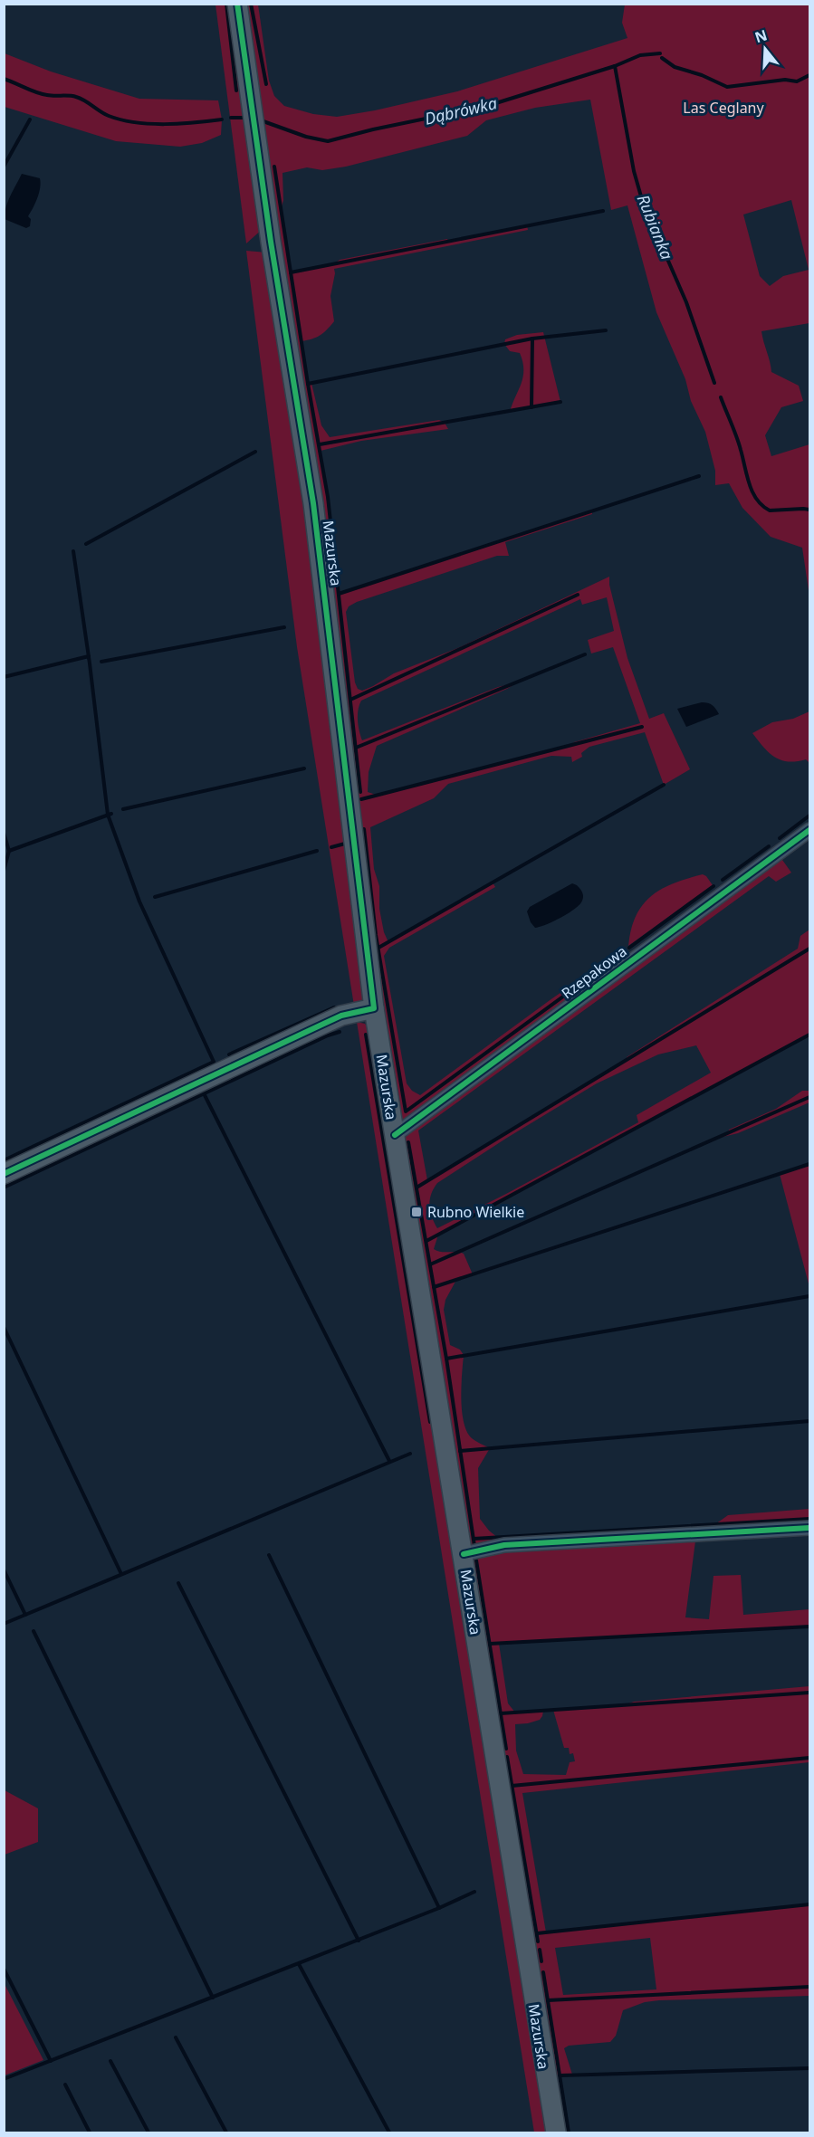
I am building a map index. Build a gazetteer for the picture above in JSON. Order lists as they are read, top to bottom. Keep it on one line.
{"streets":{"main road":["Mazurska"],"street":["Rzepakowa"]},"crossings":[["Mazurska","Rzepakowa"]],"water":["Dąbrówka","Rubianka"],"parks":["Las Ceglany"],"places":{"transit":["Rubno Wielkie"]},"north":"top"}
